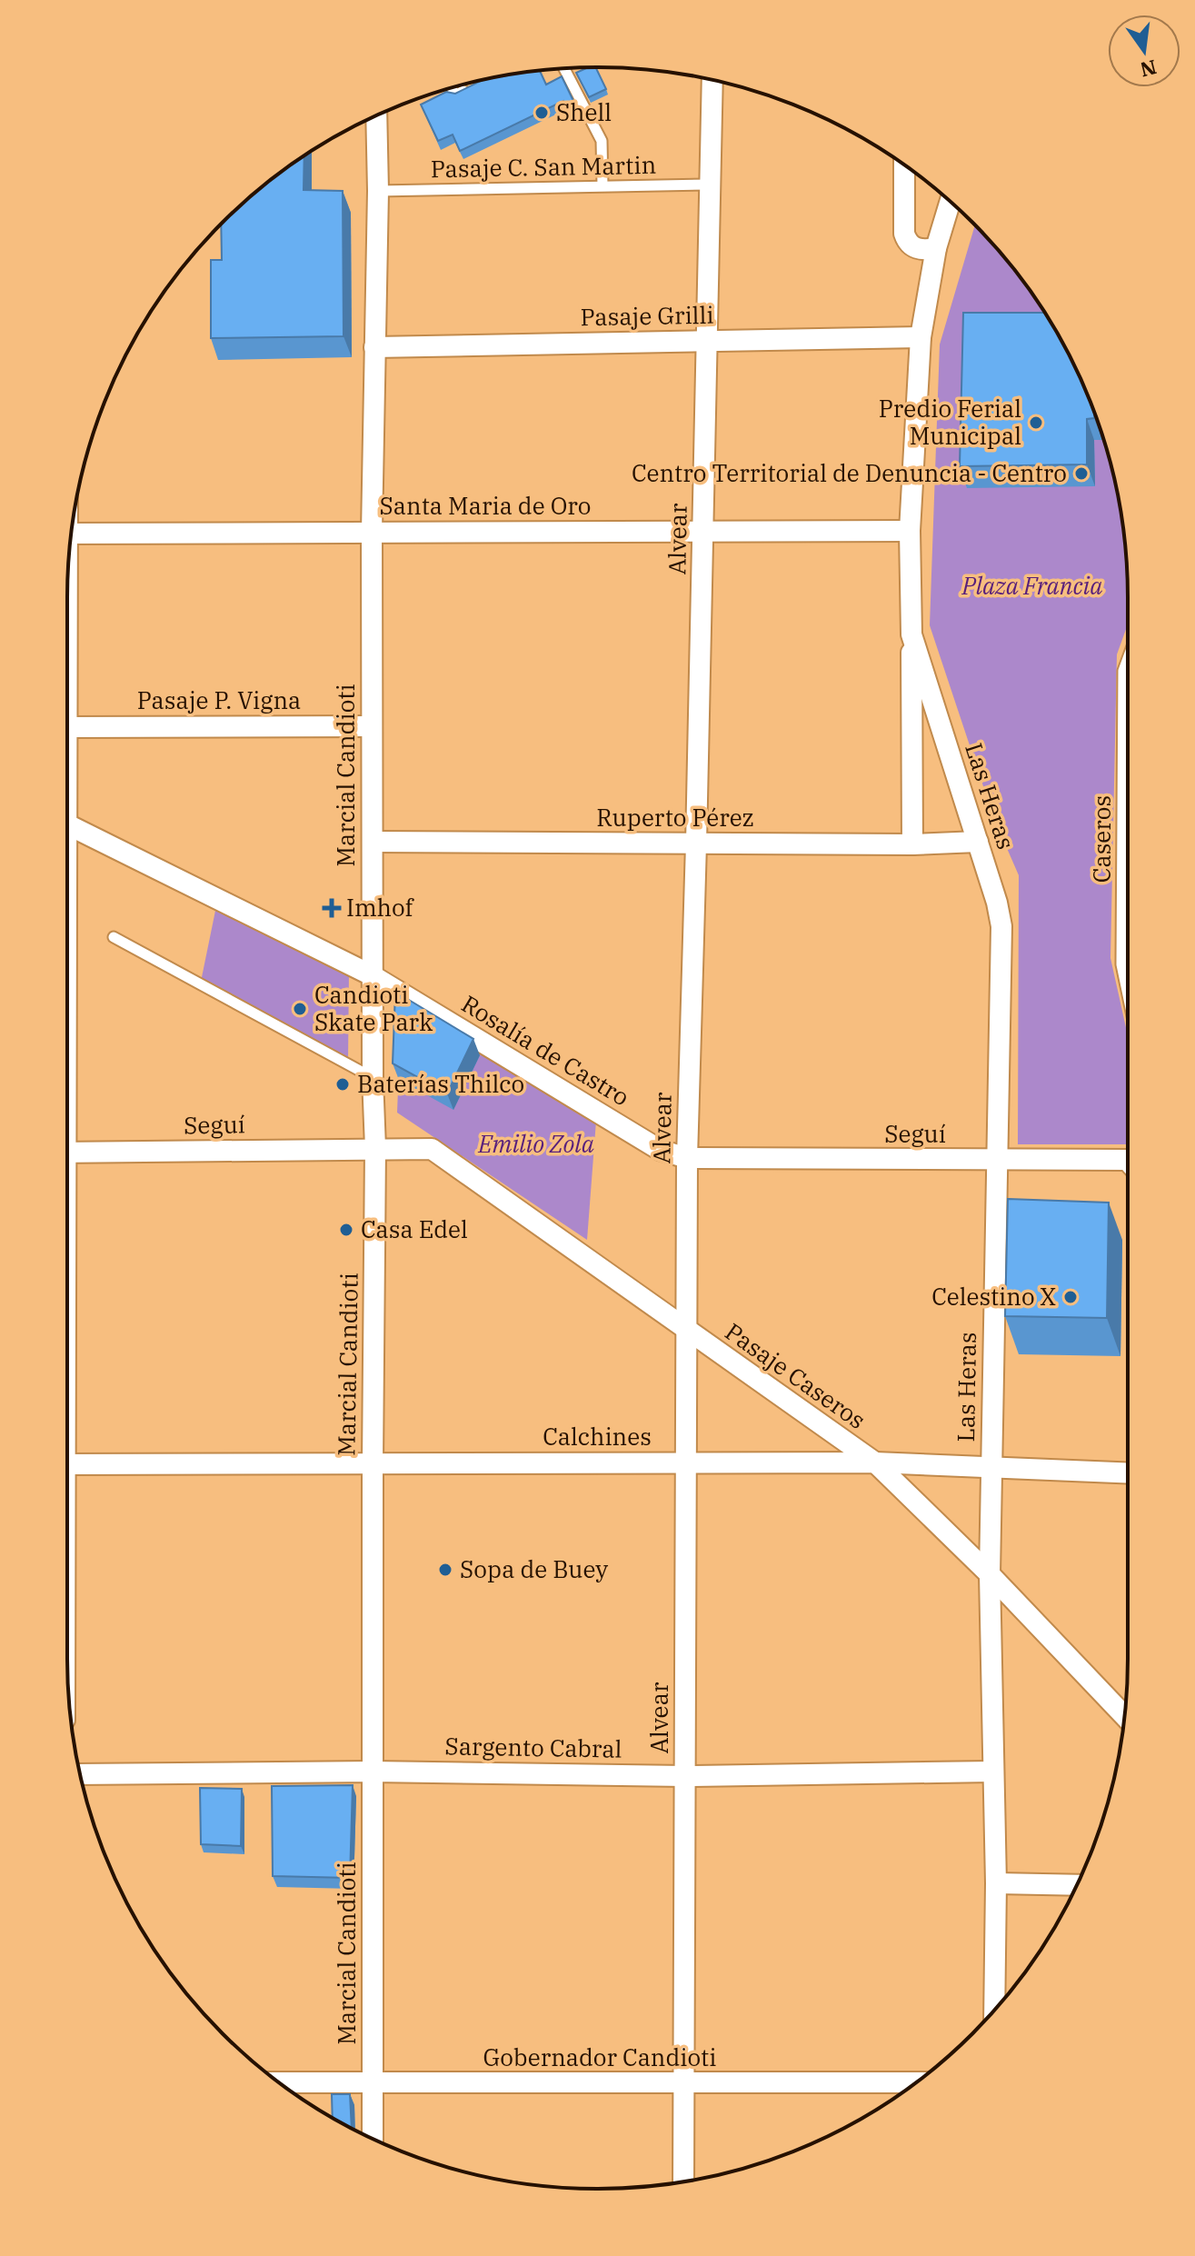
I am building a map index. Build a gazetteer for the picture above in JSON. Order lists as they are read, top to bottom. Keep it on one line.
{"streets":{"street":["Pasaje Grilli","Santa Maria de Oro","Alvear","Pasaje P. Vigna","Marcial Candioti","Las Heras","Ruperto Pérez","Rosalía de Castro","Seguí","Pasaje Caseros","Calchines","Sargento Cabral","Gobernador Candioti"],"lane":["Pasaje C. San Martin","Caseros"]},"crossings":[["Pasaje C. San Martin","Alvear"],["Pasaje C. San Martin","Marcial Candioti"],["Pasaje Grilli","Alvear"],["Pasaje Grilli","Marcial Candioti"],["Pasaje Grilli","Las Heras"],["Santa Maria de Oro","Alvear"],["Santa Maria de Oro","Marcial Candioti"],["Santa Maria de Oro","Las Heras"],["Alvear","Ruperto Pérez"],["Alvear","Rosalía de Castro"],["Alvear","Seguí"],["Alvear","Pasaje Caseros"],["Alvear","Calchines"],["Alvear","Sargento Cabral"],["Alvear","Gobernador Candioti"],["Pasaje P. Vigna","Marcial Candioti"],["Marcial Candioti","Ruperto Pérez"],["Marcial Candioti","Rosalía de Castro"],["Marcial Candioti","Seguí"],["Marcial Candioti","Pasaje Caseros"],["Marcial Candioti","Calchines"],["Marcial Candioti","Sargento Cabral"],["Marcial Candioti","Gobernador Candioti"],["Las Heras","Ruperto Pérez"],["Las Heras","Seguí"],["Las Heras","Pasaje Caseros"],["Las Heras","Calchines"],["Las Heras","Sargento Cabral"],["Rosalía de Castro","Seguí"],["Seguí","Pasaje Caseros"],["Pasaje Caseros","Calchines"]],"parks":["Plaza Francia","Emilio Zola"],"places":{"other":["Shell","Predio Ferial Municipal","Centro Territorial de Denuncia - Centro","Candioti Skate Park","Baterías Thilco","Casa Edel","Celestino X","Sopa de Buey"],"health":["Imhof"]},"north":"bottom"}
